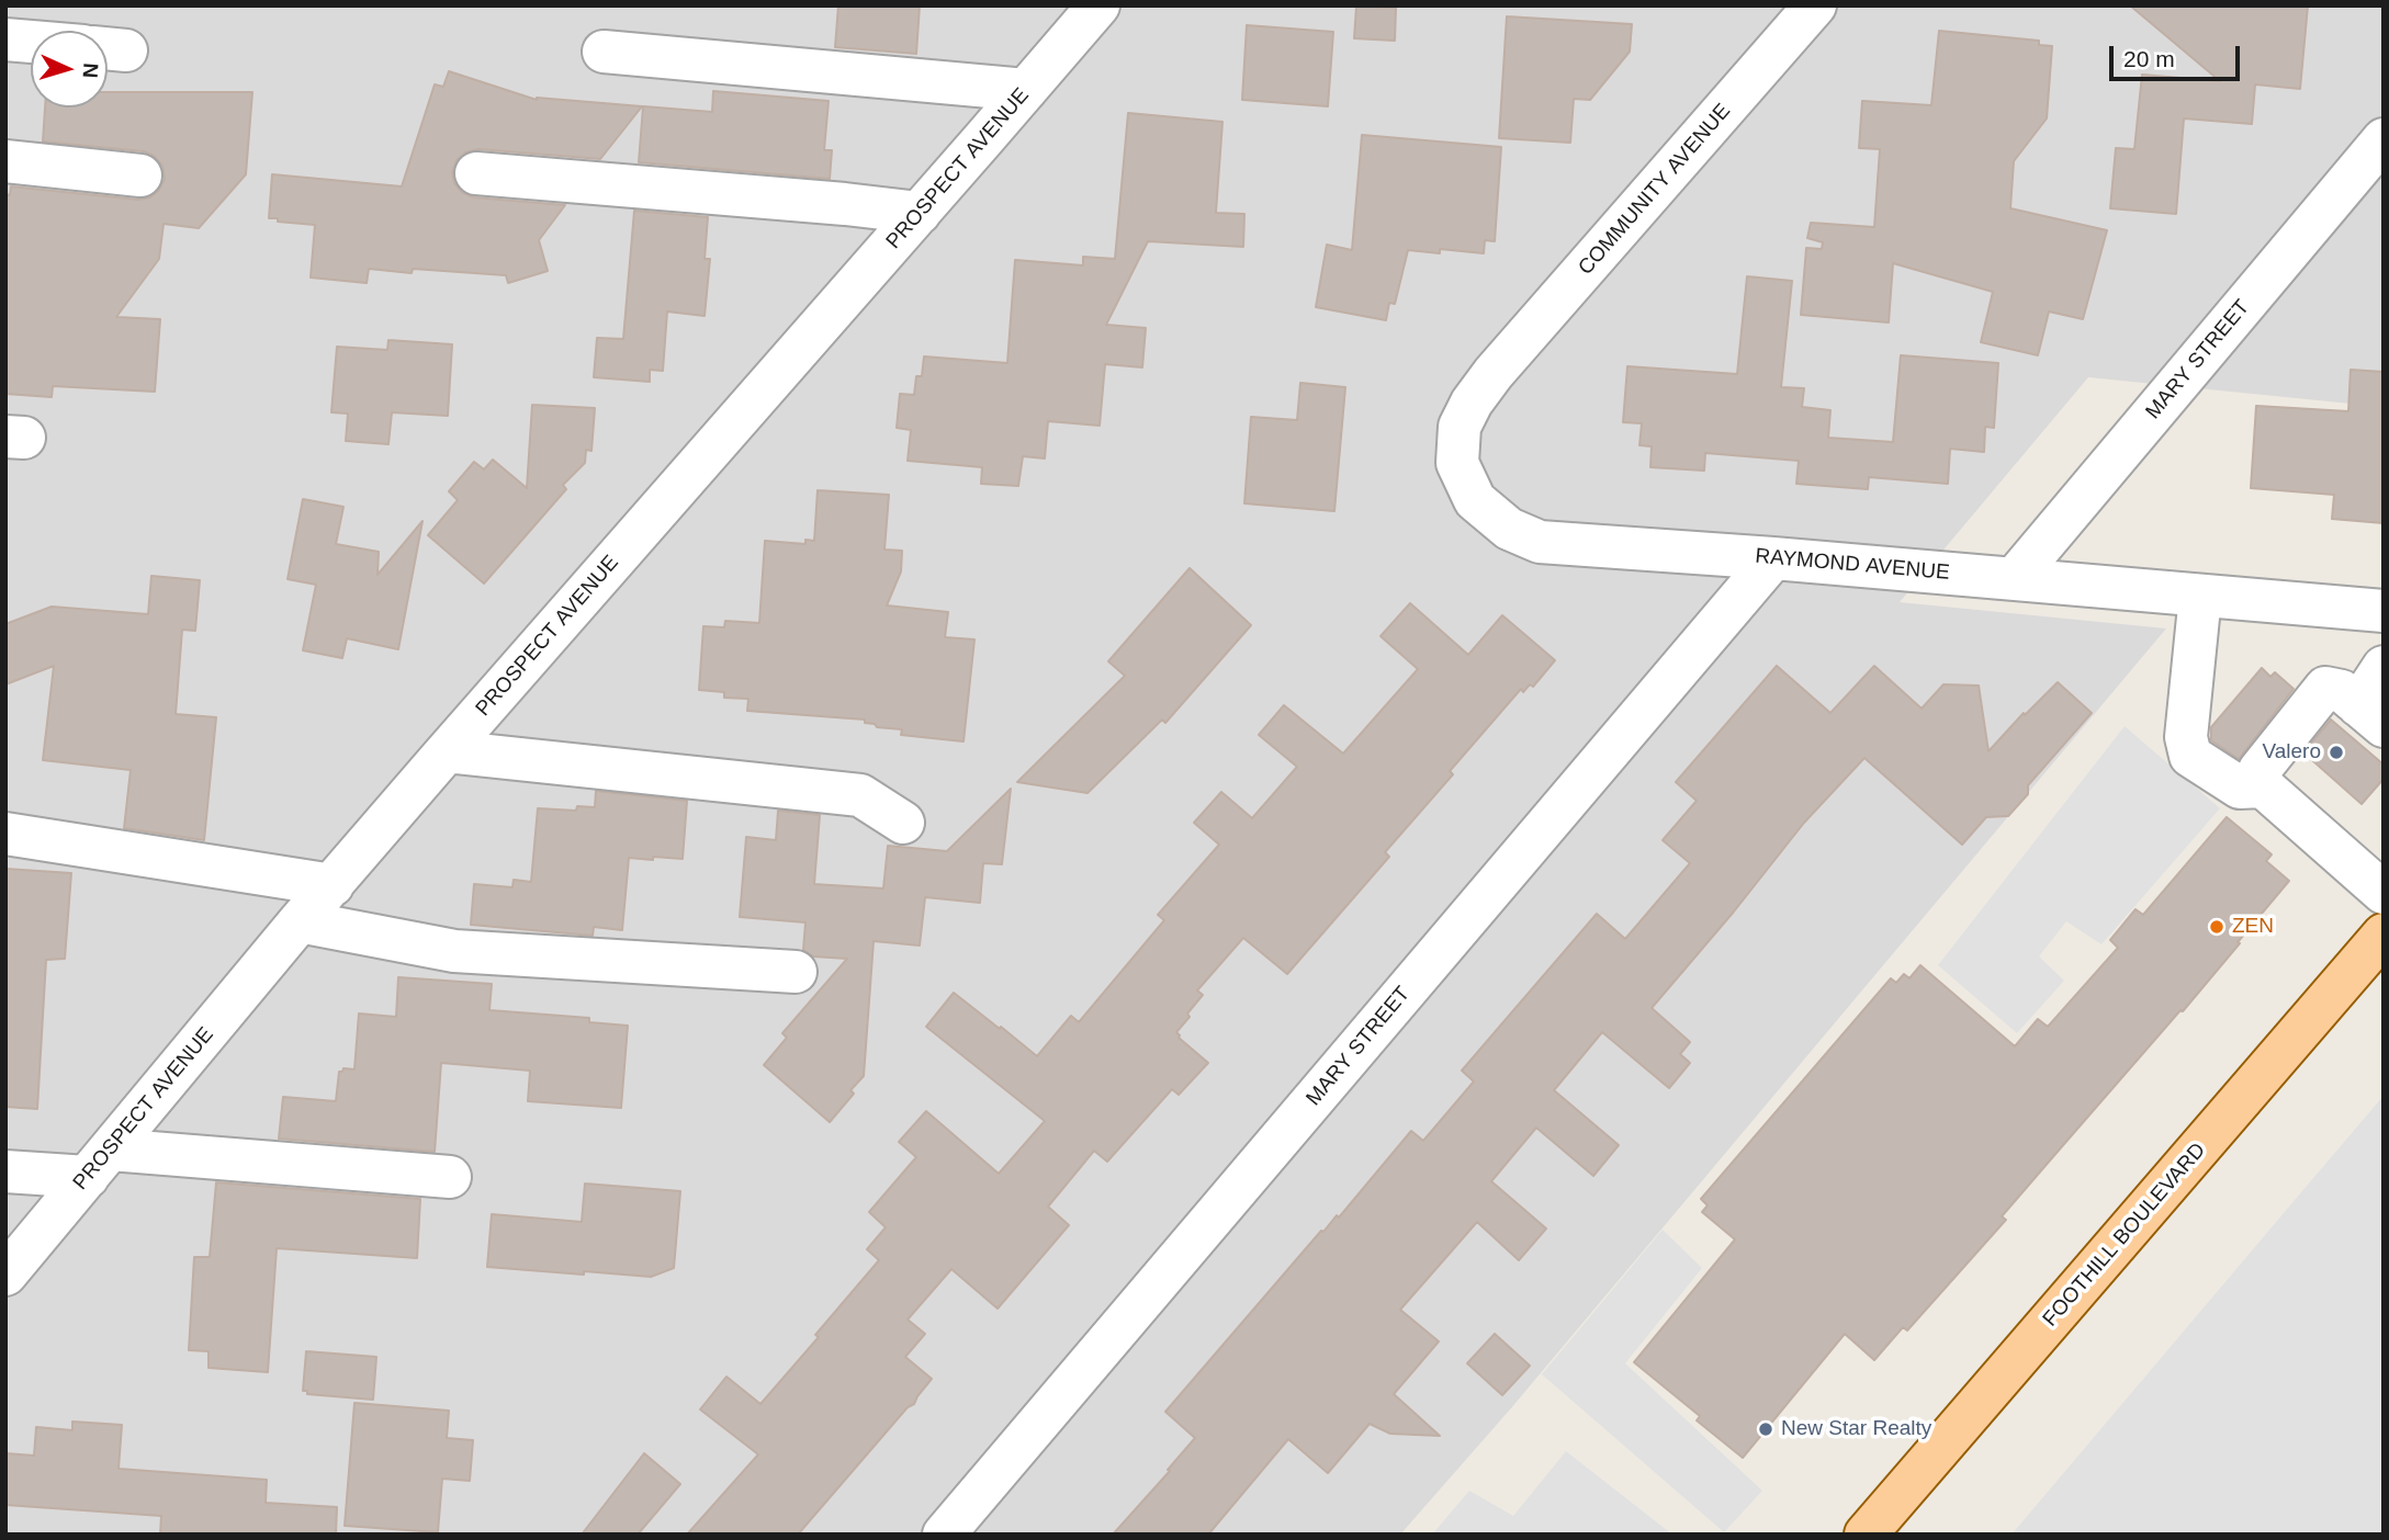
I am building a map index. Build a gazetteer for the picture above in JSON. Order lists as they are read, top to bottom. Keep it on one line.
{"streets":{"main road":["FOOTHILL BOULEVARD"],"street":["PROSPECT AVENUE","COMMUNITY AVENUE","MARY STREET","RAYMOND AVENUE"]},"crossings":[["COMMUNITY AVENUE","RAYMOND AVENUE"],["MARY STREET","RAYMOND AVENUE"]],"places":["Valero","ZEN","New Star Realty"],"scale_bar":"20 m","north":"right"}
